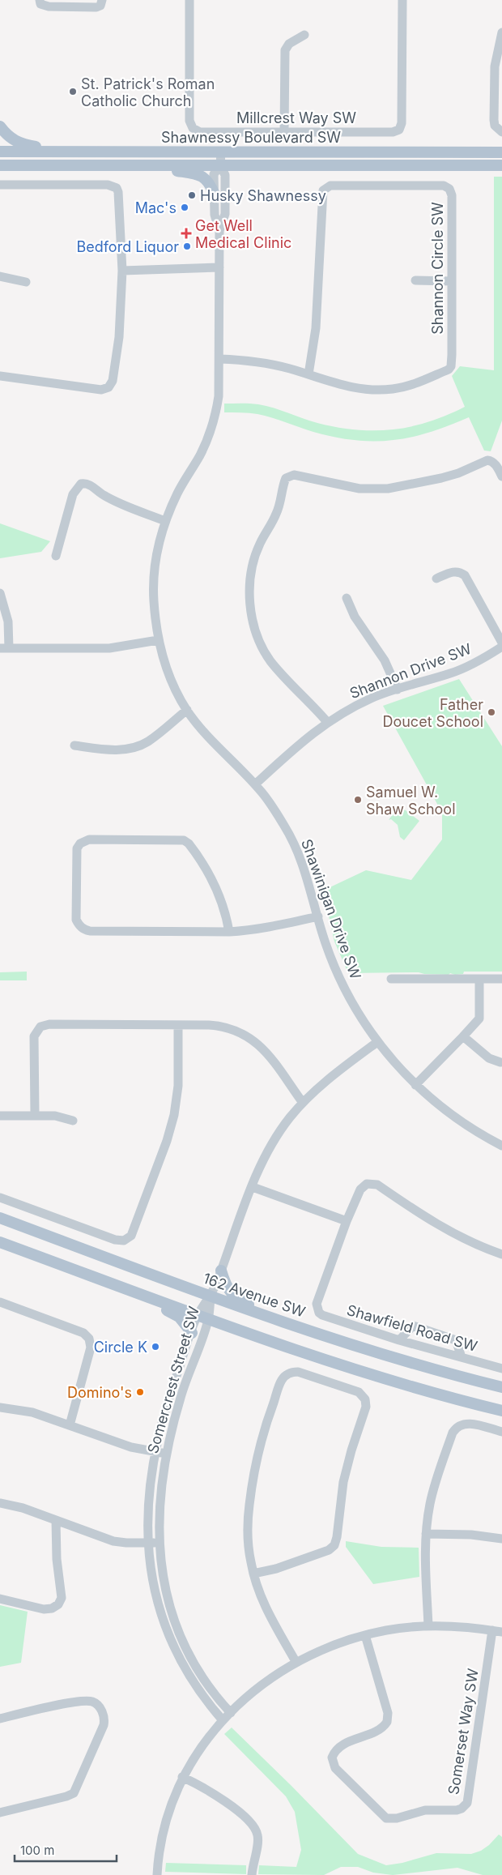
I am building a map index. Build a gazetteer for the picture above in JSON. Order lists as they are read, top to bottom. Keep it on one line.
{"streets":{"main road":["Shawnessy Boulevard SW","162 Avenue SW"],"street":["Millcrest Way SW","Shannon Circle SW","Shannon Drive SW","Shawinigan Drive SW","Shawfield Road SW","Somercrest Street SW","Somerset Way SW"]},"crossings":[["Shawnessy Boulevard SW","Shawinigan Drive SW"],["Shannon Circle SW","Shawinigan Drive SW"],["Shannon Drive SW","Shawinigan Drive SW"],["Shawinigan Drive SW","Somercrest Street SW"],["162 Avenue SW","Somercrest Street SW"]],"places":{"other":["St. Patrick's Roman Catholic Church","Husky Shawnessy","Mac's","Bedford Liquor","Father Doucet School","Samuel W. Shaw School","Circle K","Domino's"],"health":["Get Well Medical Clinic"]},"scale_bar":"100 m"}
